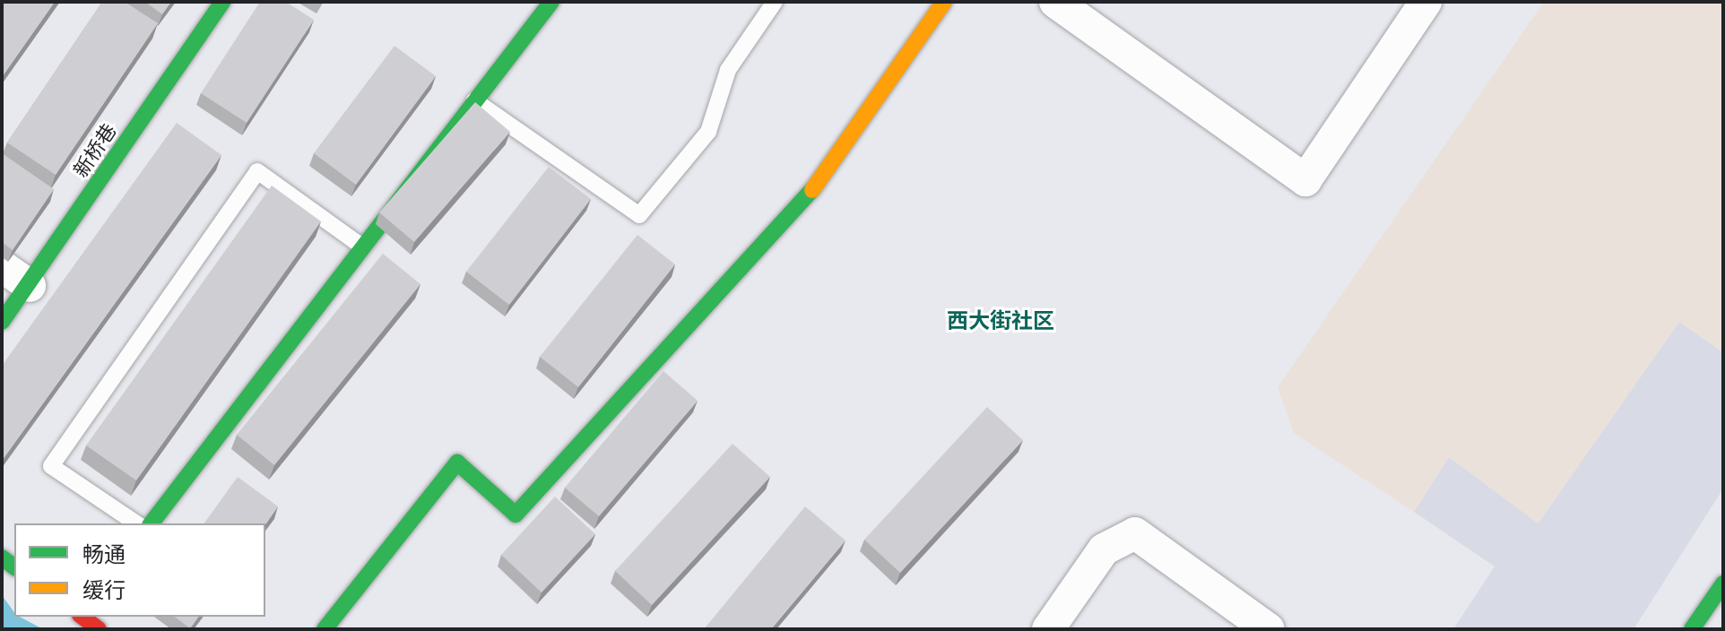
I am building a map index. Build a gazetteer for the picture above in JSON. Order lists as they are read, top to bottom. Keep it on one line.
{"streets":{"street":["新桥巷"]},"districts":["西大街社区"],"legend":["畅通","缓行"]}
